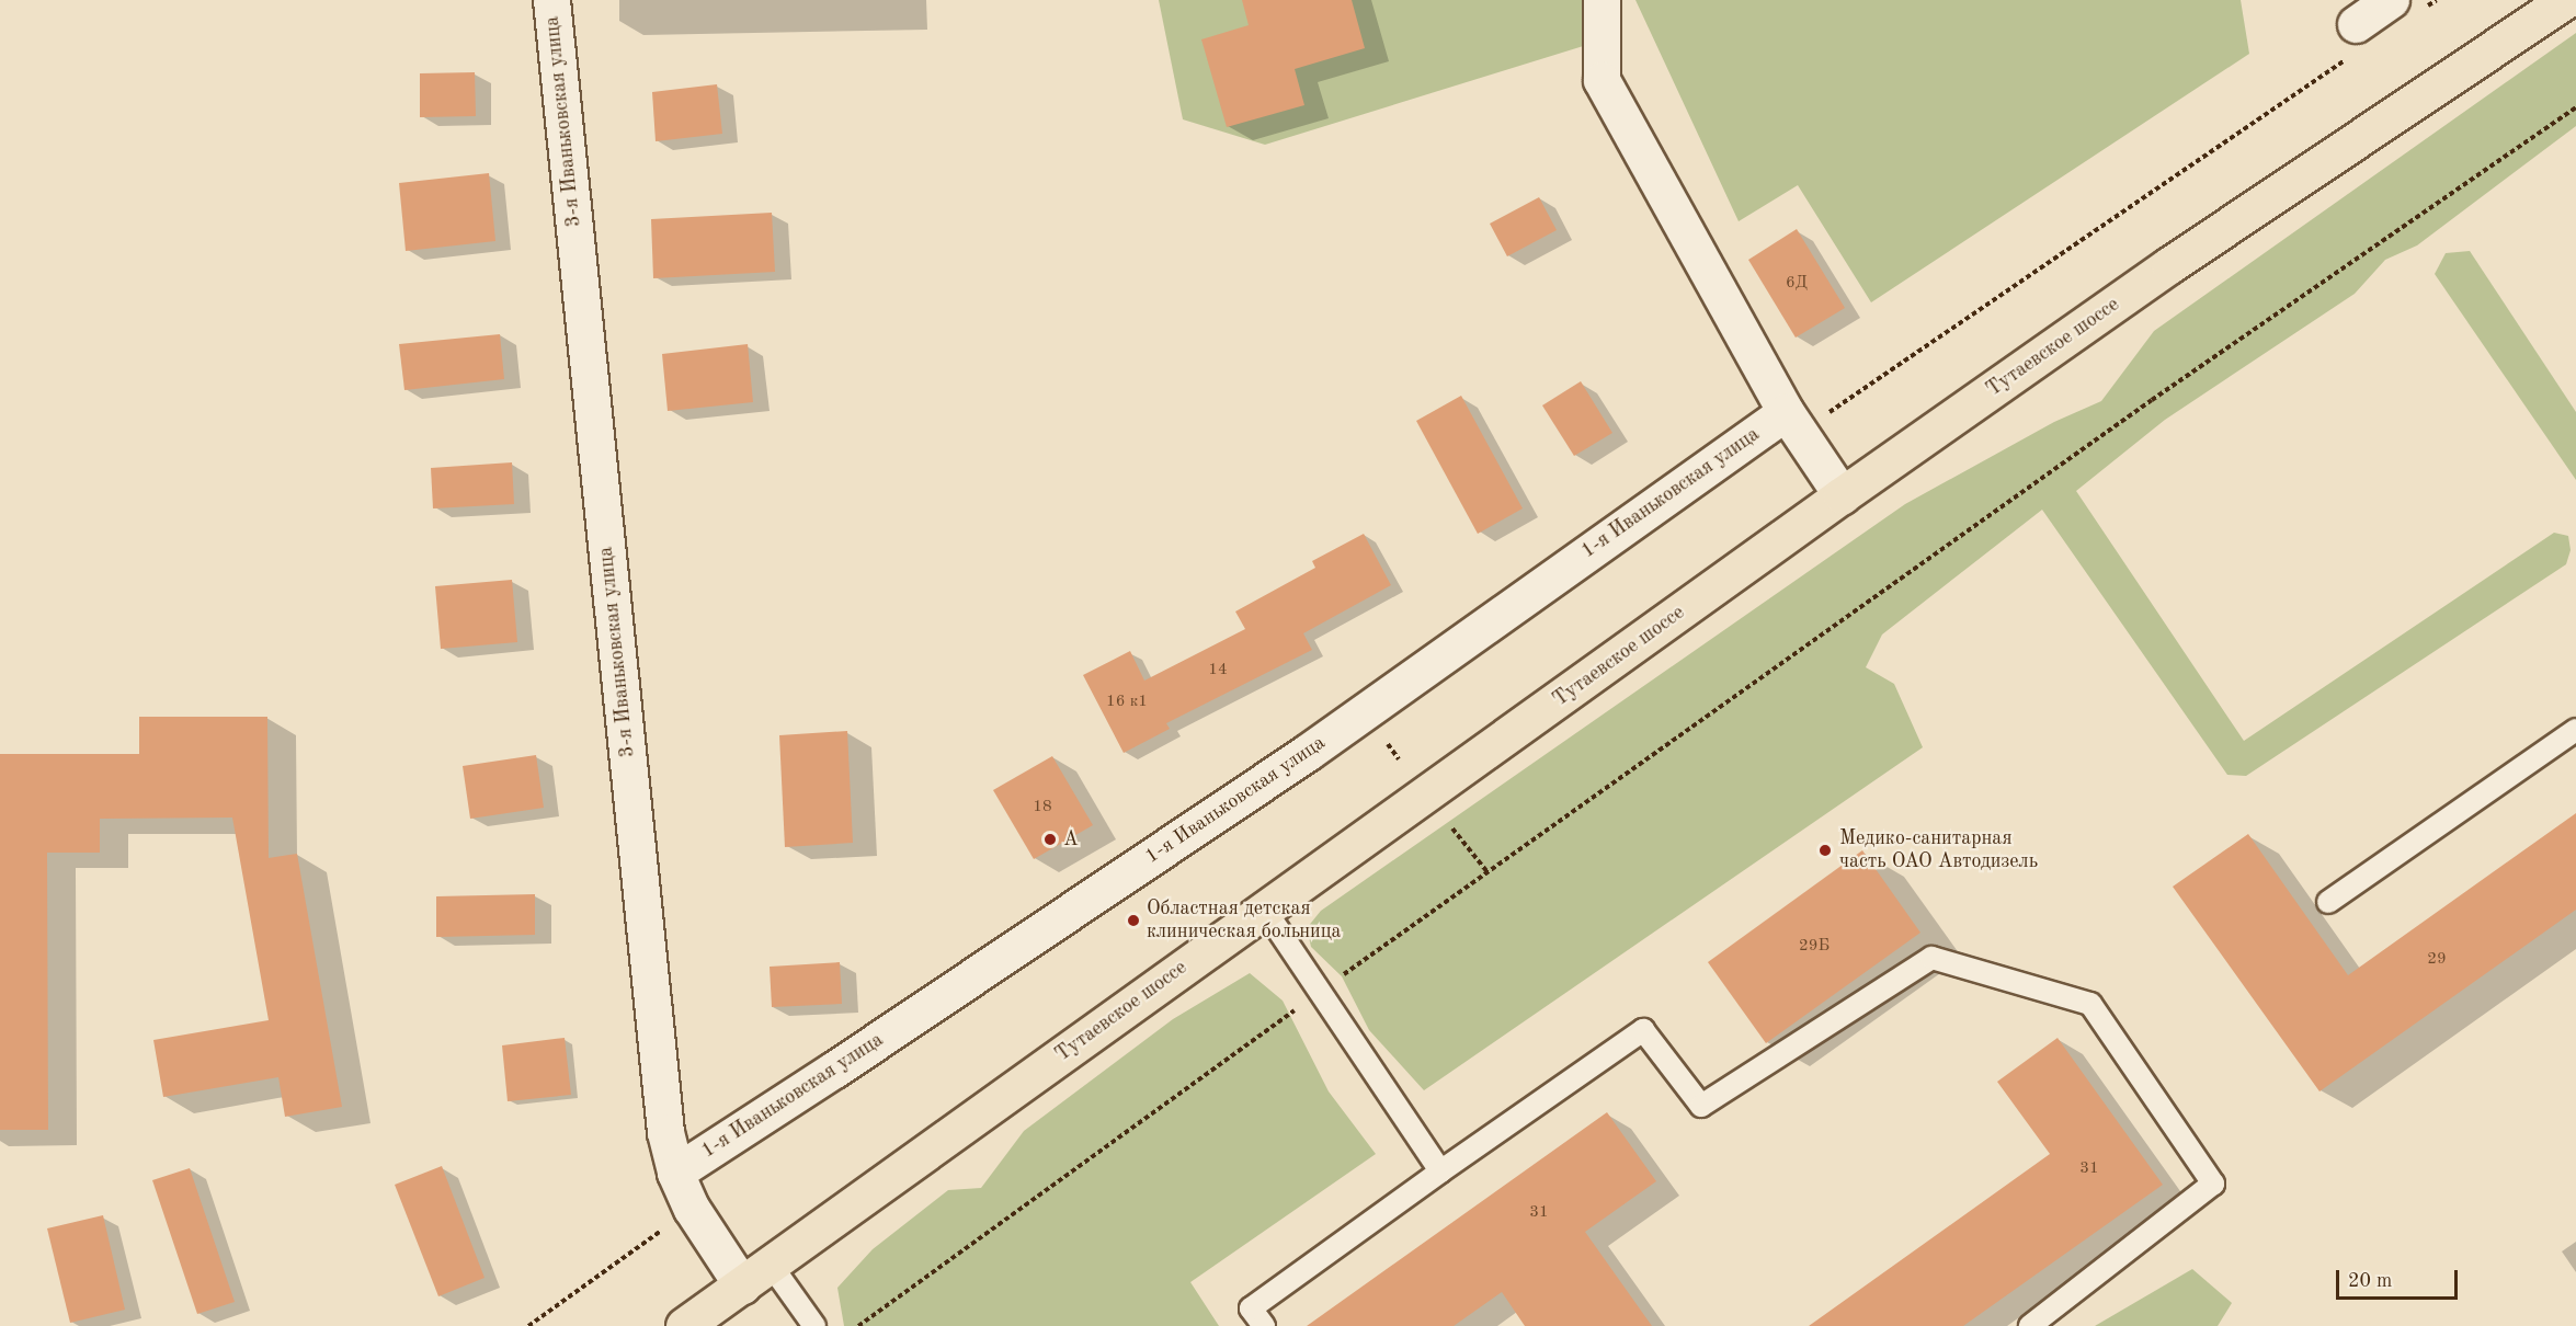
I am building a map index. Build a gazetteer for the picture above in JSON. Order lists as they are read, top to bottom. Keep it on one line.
{"streets":{"main road":["Тутаевское шоссе"],"street":["3-я Иваньковская улица","1-я Иваньковская улица"]},"crossings":[["3-я Иваньковская улица","Тутаевское шоссе"],["3-я Иваньковская улица","1-я Иваньковская улица"]],"places":["А","Медико-санитарная часть ОАО Автодизель","Областная детская клиническая больница"],"house_numbers":["6Д","14","16 к1","18","29Б","29","31","31"],"scale_bar":"20 m"}
